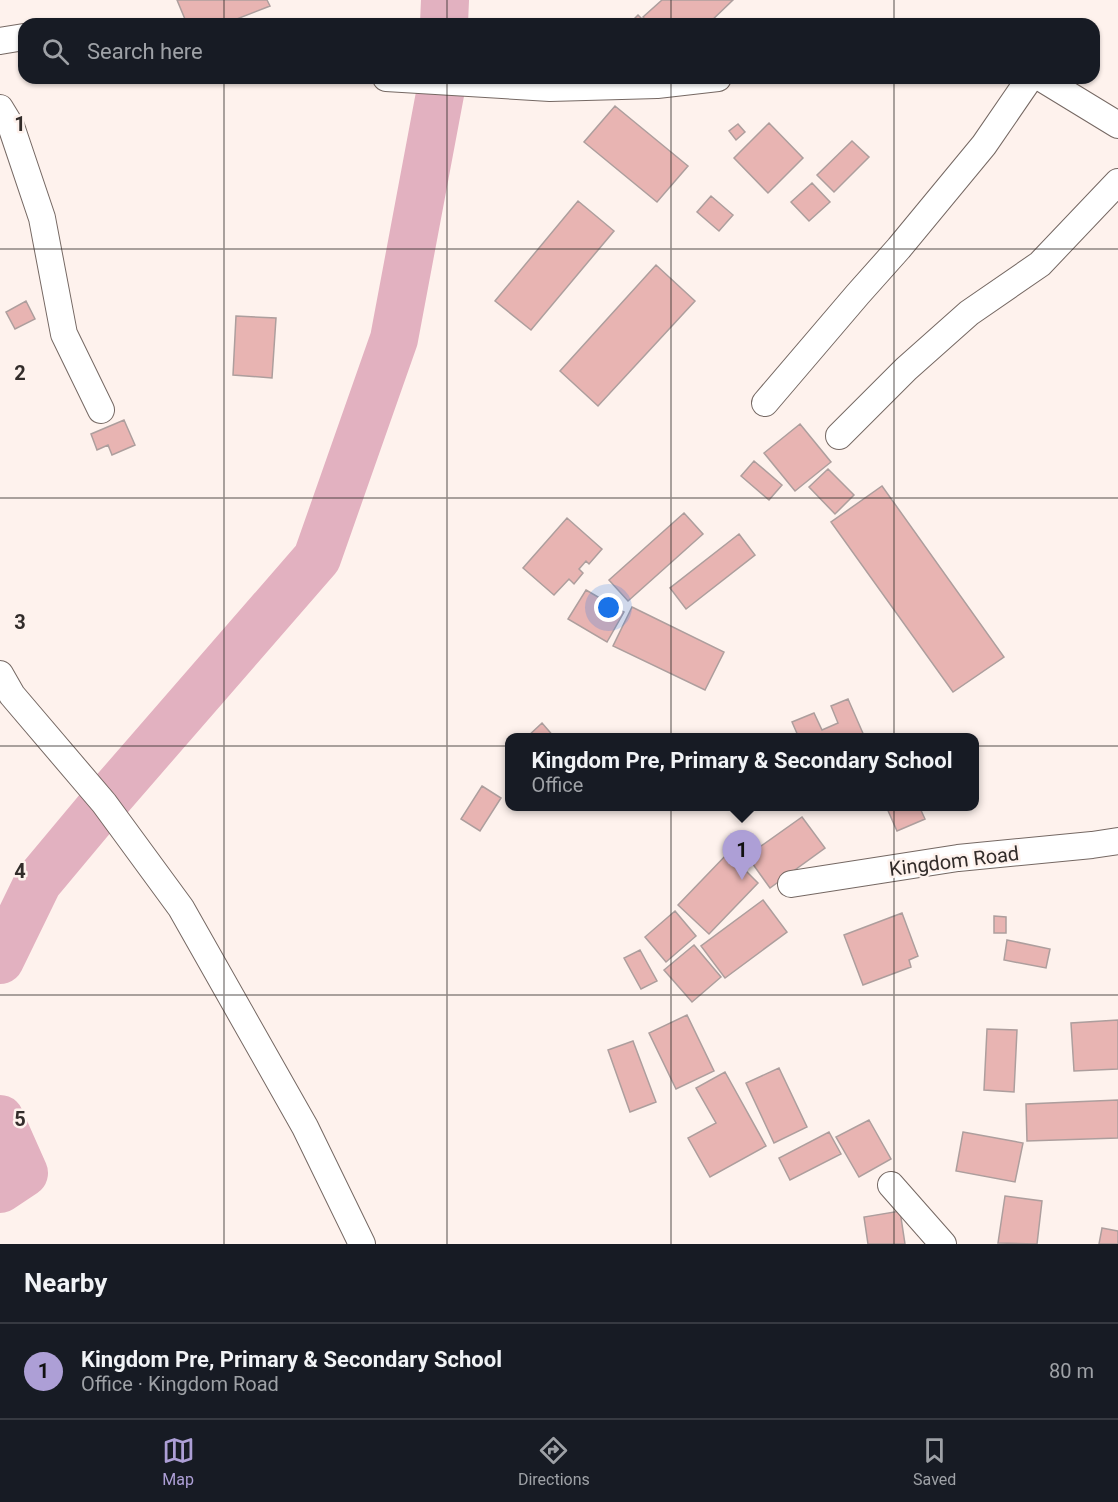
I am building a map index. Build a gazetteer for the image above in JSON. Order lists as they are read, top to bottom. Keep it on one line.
{"streets":{"street":["Kingdom Road"]},"page":{"search":"Search here","popup":["Kingdom Pre, Primary & Secondary School","Office"],"pins":"1","heading":"Nearby","list":[{"mark":"1","name":"Kingdom Pre, Primary & Secondary School","note":"Office · Kingdom Road","value":"80 m"}],"nav":["Map","Directions","Saved"]},"grid":{"rows":["1","2","3","4","5"]}}
